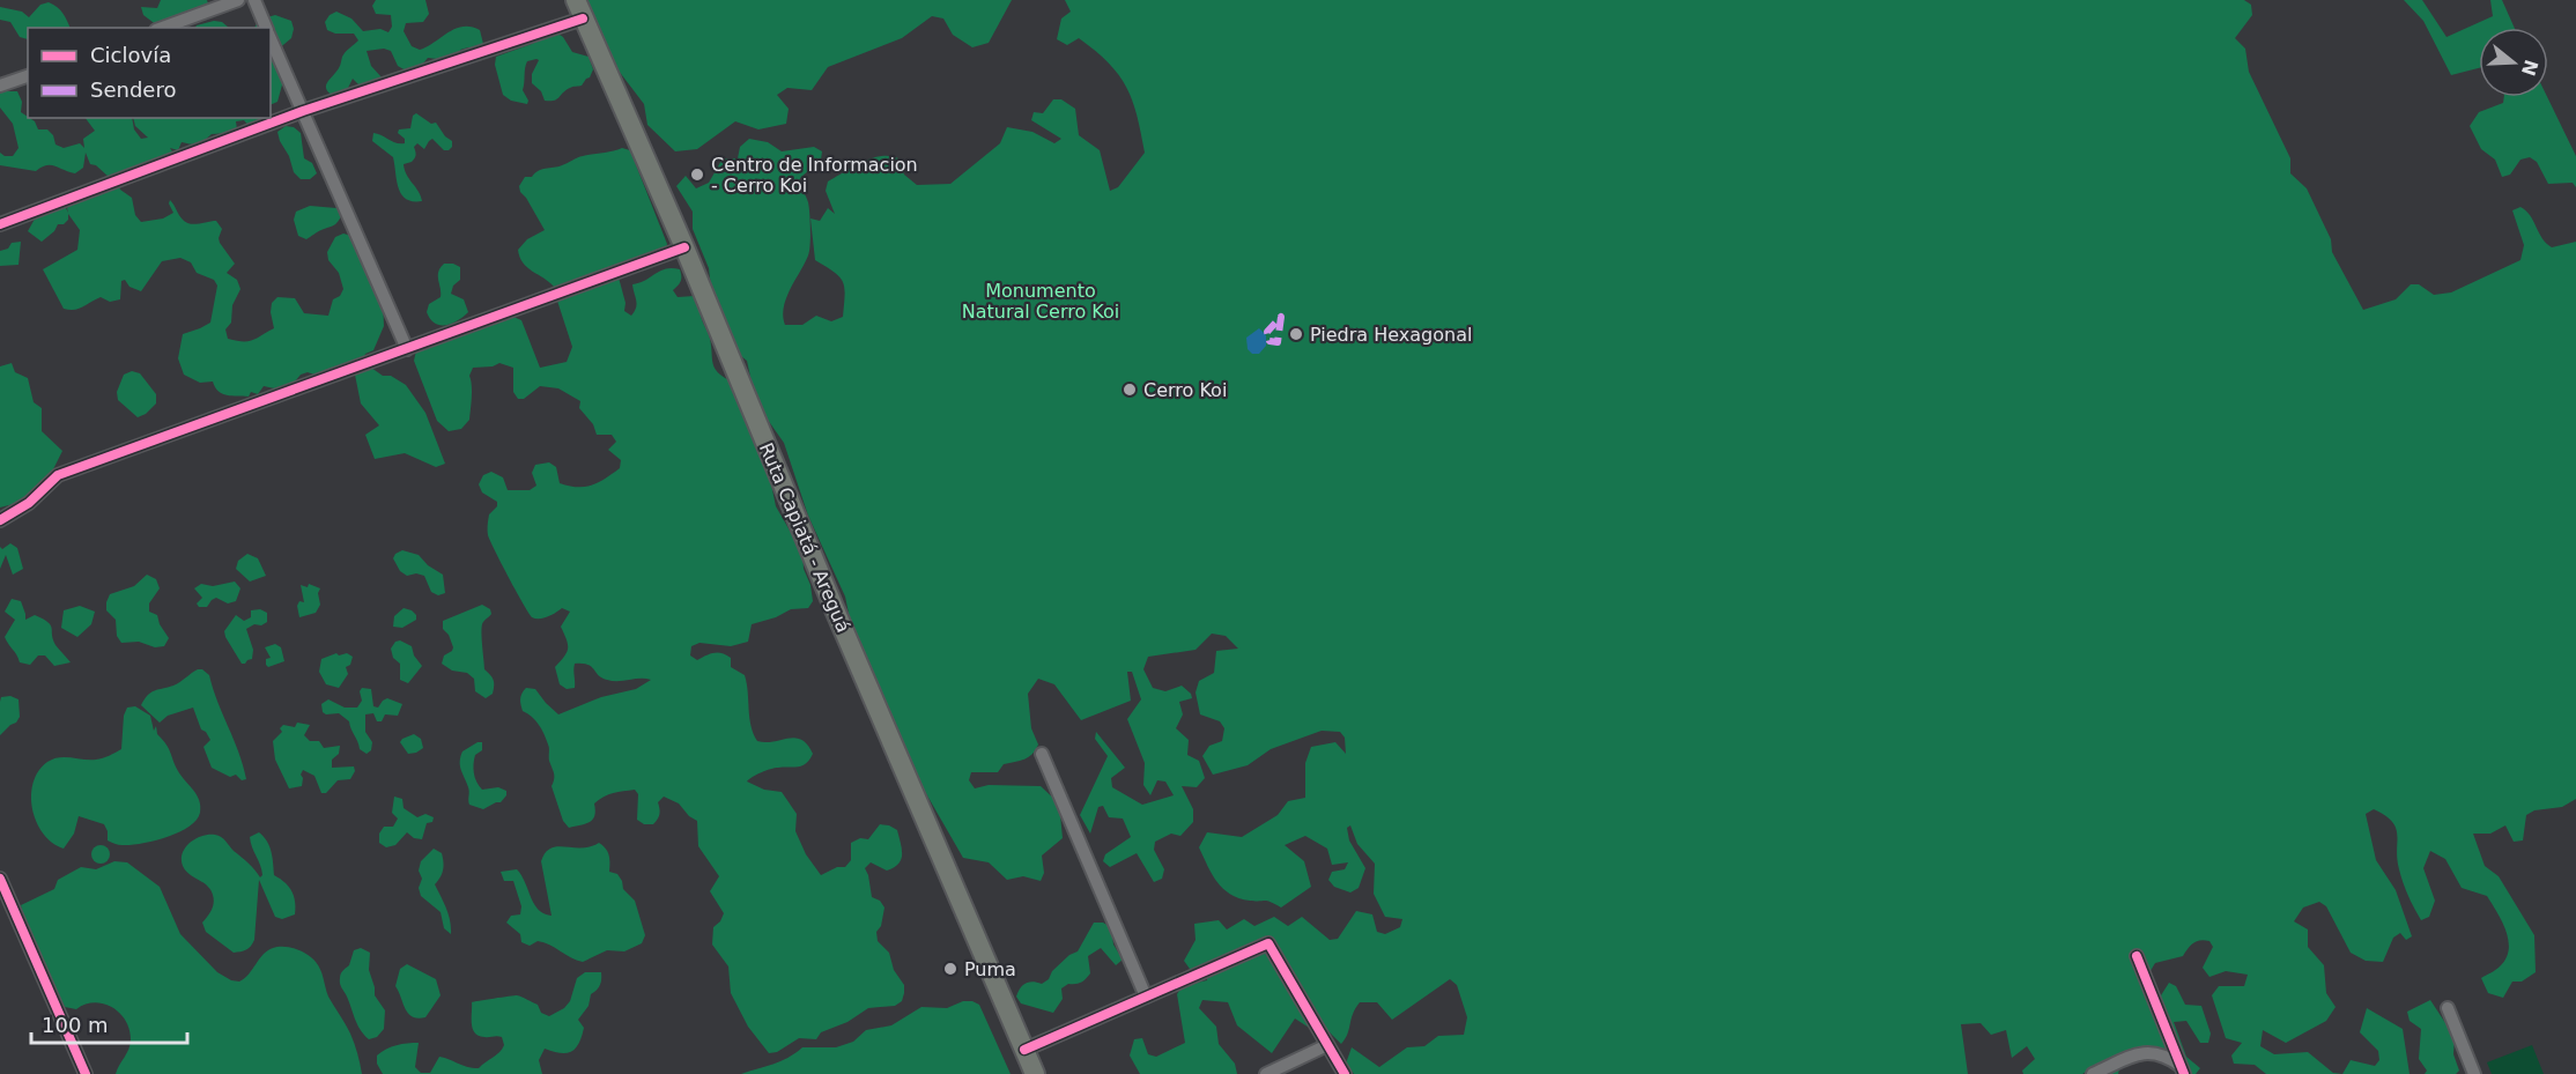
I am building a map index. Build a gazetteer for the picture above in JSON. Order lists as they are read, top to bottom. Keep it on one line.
{"streets":{"main road":["Ruta Capiatá - Areguá"]},"parks":["Monumento Natural Cerro Koi"],"places":["Centro de Informacion - Cerro Koi","Piedra Hexagonal","Cerro Koi","Puma"],"legend":["Ciclovía","Sendero"],"scale_bar":"100 m","north":"right"}
